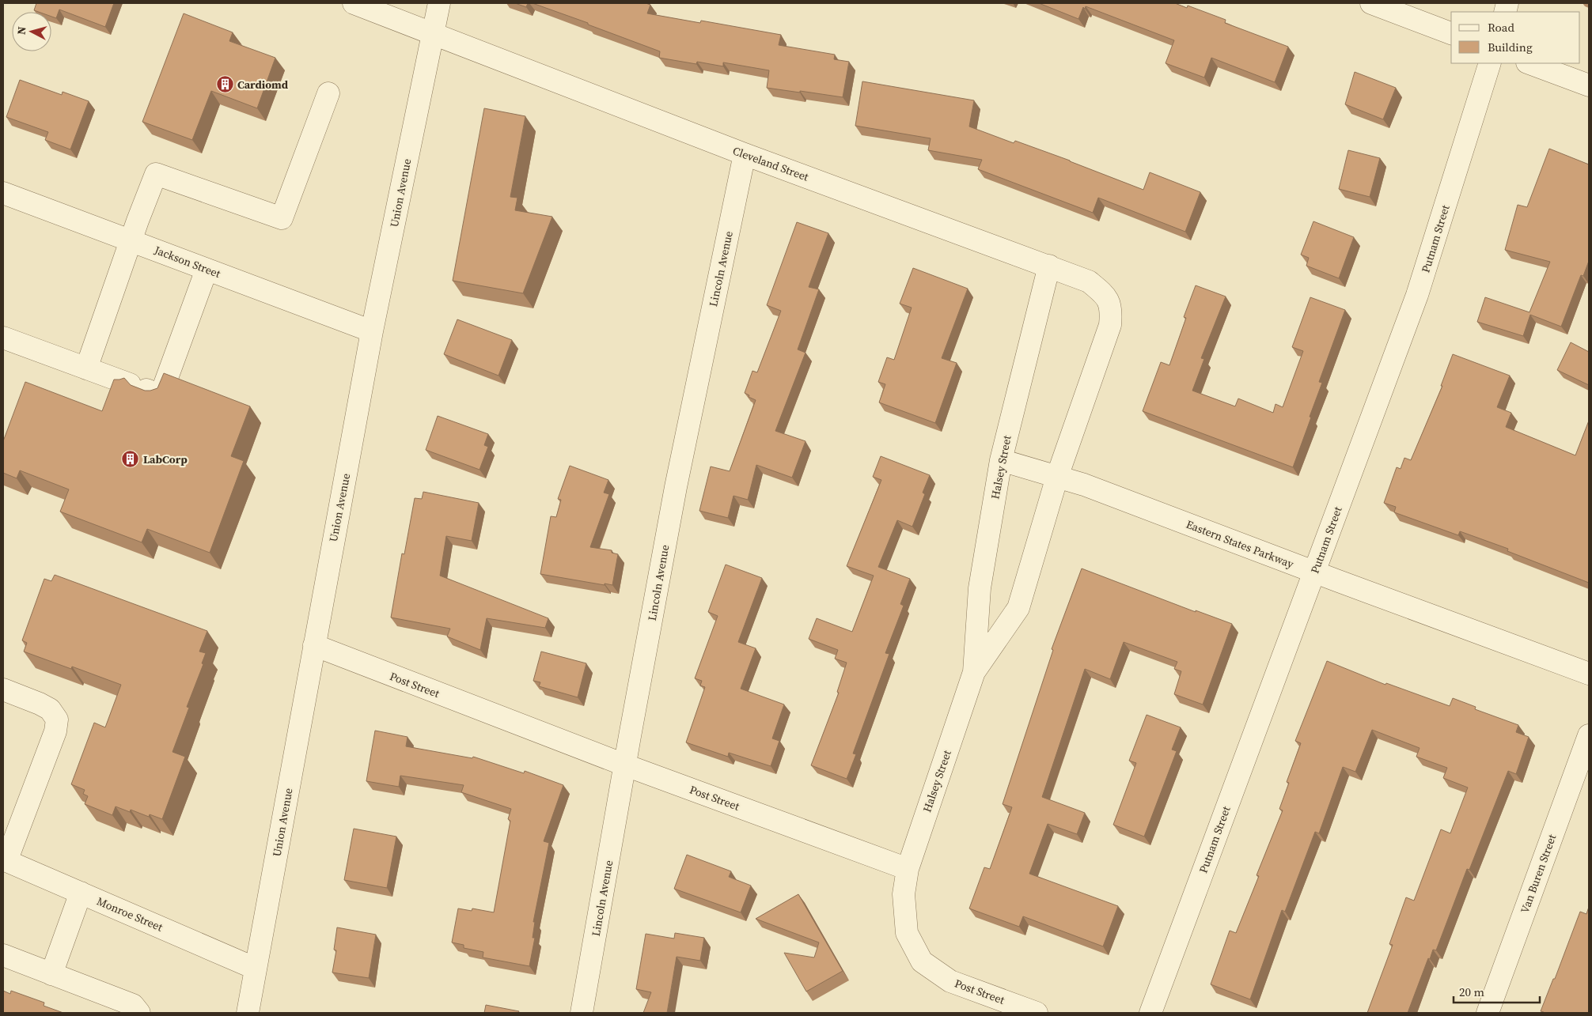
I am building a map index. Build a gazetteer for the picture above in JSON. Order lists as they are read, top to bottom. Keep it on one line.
{"streets":{"street":["Cleveland Street","Union Avenue","Putnam Street","Jackson Street","Lincoln Avenue","Halsey Street","Eastern States Parkway","Post Street","Van Buren Street","Monroe Street"]},"crossings":[["Cleveland Street","Union Avenue"],["Cleveland Street","Lincoln Avenue"],["Cleveland Street","Halsey Street"],["Union Avenue","Jackson Street"],["Union Avenue","Post Street"],["Union Avenue","Monroe Street"],["Putnam Street","Eastern States Parkway"],["Lincoln Avenue","Post Street"],["Halsey Street","Eastern States Parkway"],["Halsey Street","Post Street"]],"places":{"building":["Cardiomd","LabCorp"]},"legend":["Road","Building"],"scale_bar":"20 m","north":"left"}
